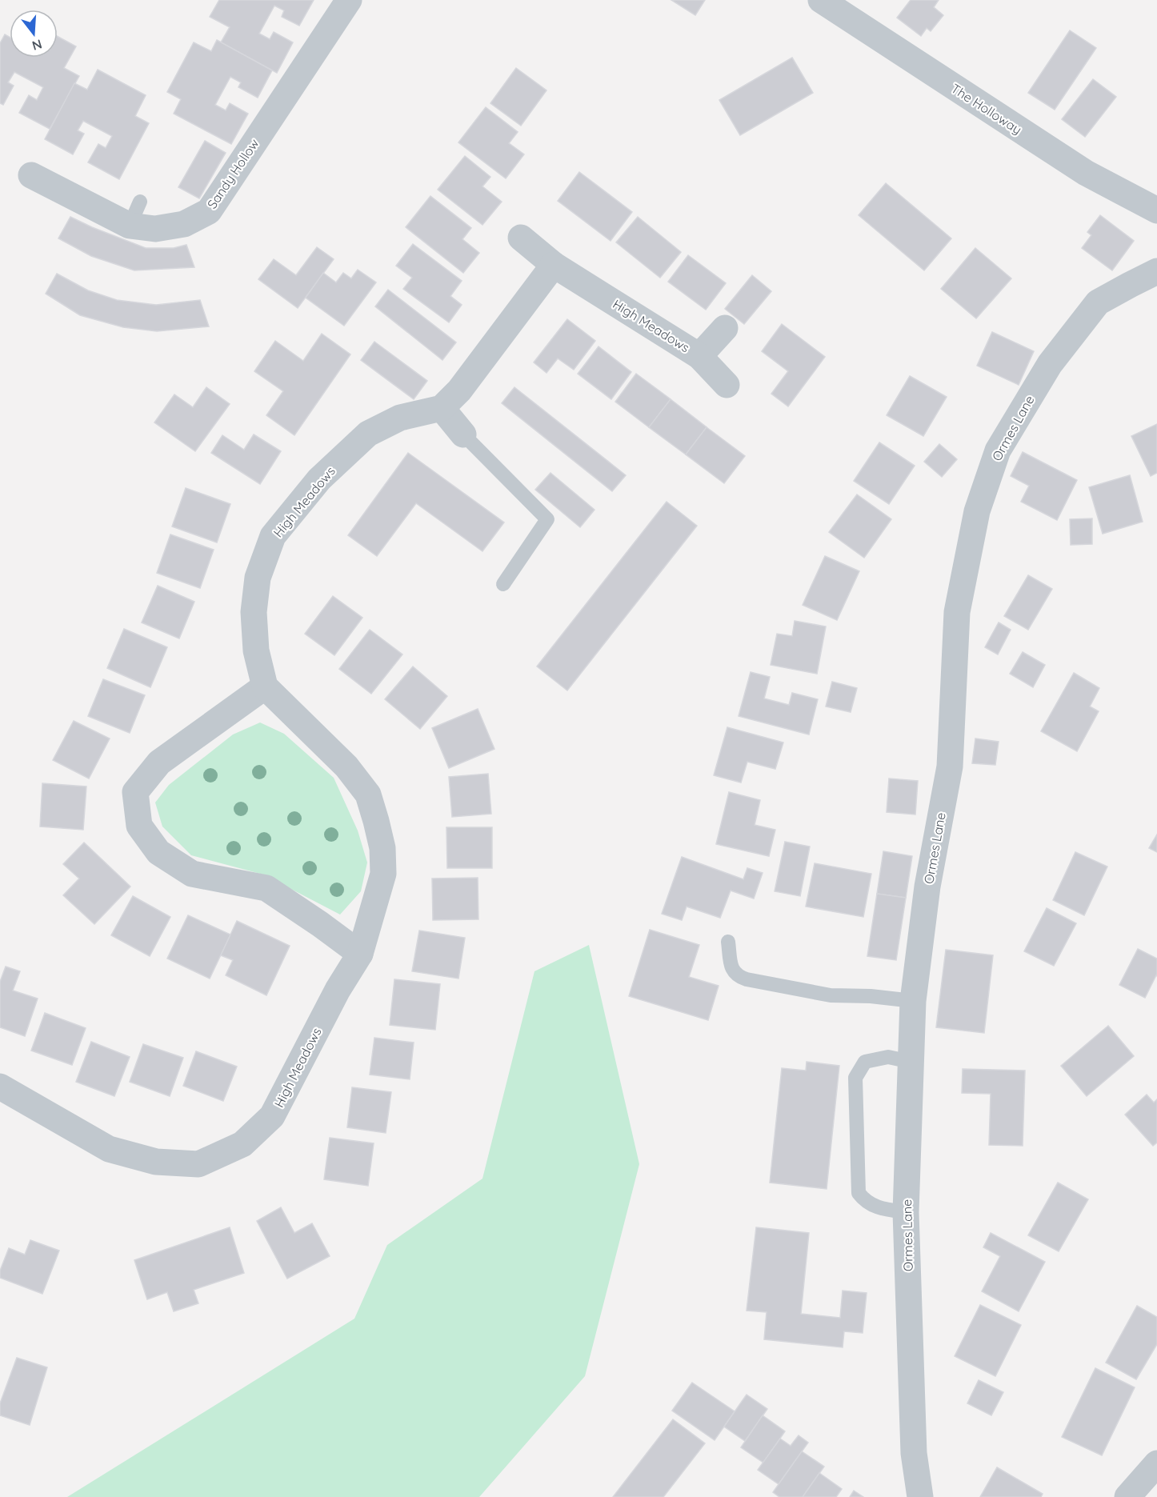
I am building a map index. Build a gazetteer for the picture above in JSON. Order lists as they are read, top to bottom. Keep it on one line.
{"streets":{"street":["The Holloway","Sandy Hollow","High Meadows","Ormes Lane"]},"north":"bottom"}
